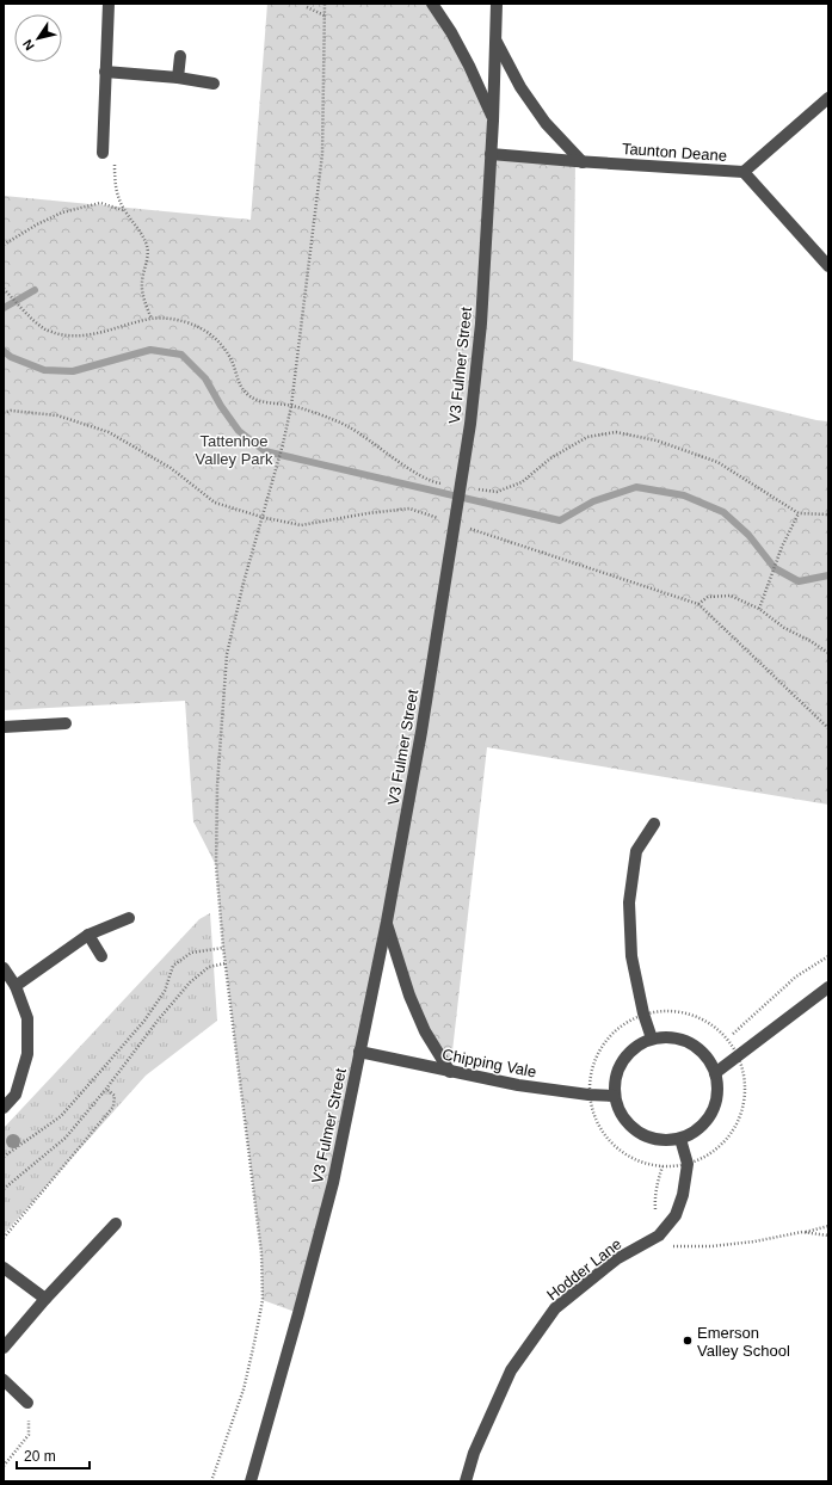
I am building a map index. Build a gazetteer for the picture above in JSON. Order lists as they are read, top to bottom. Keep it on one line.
{"streets":{"street":["Taunton Deane","V3 Fulmer Street","Chipping Vale","Hodder Lane"]},"crossings":[["Taunton Deane","V3 Fulmer Street"],["V3 Fulmer Street","Chipping Vale"],["Chipping Vale","Hodder Lane"]],"parks":["Tattenhoe Valley Park"],"places":["Emerson Valley School"],"scale_bar":"20 m","north":"bottom left"}
